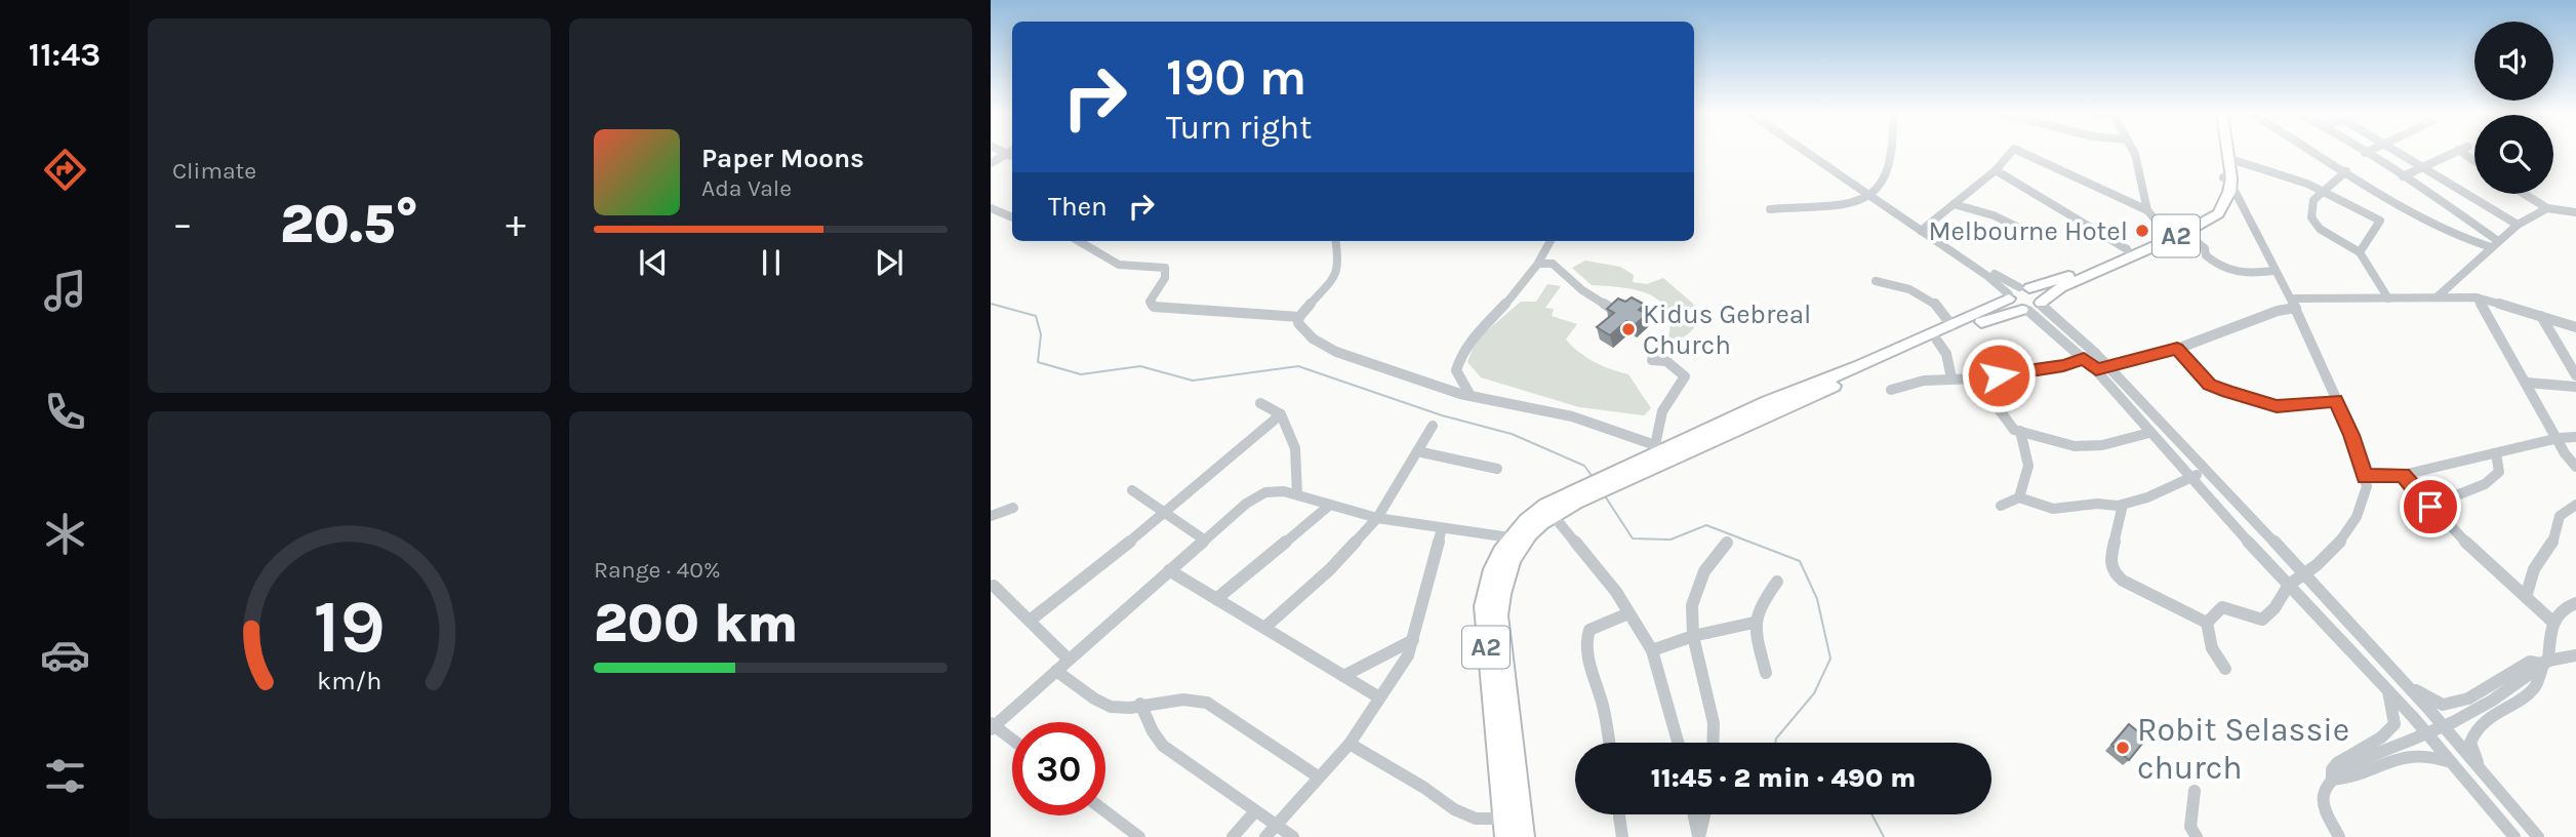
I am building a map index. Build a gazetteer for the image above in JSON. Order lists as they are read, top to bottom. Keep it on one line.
{"streets":{"highway":["A2"]},"places":["Melbourne Hotel","Kidus Gebreal Church","Robit Selassie church"],"page":{"tabs":"11:43","tile":["Climate",["Range · 40%","200 km"]],"turn":["190 m","Turn right"],"song":["Paper Moons","Ada Vale"],"then":"Then","heat":["−","20.5°","+"],"limit":"30","trip":"11:45 · 2 min · 490 m","gauge":["19","km/h"]}}
